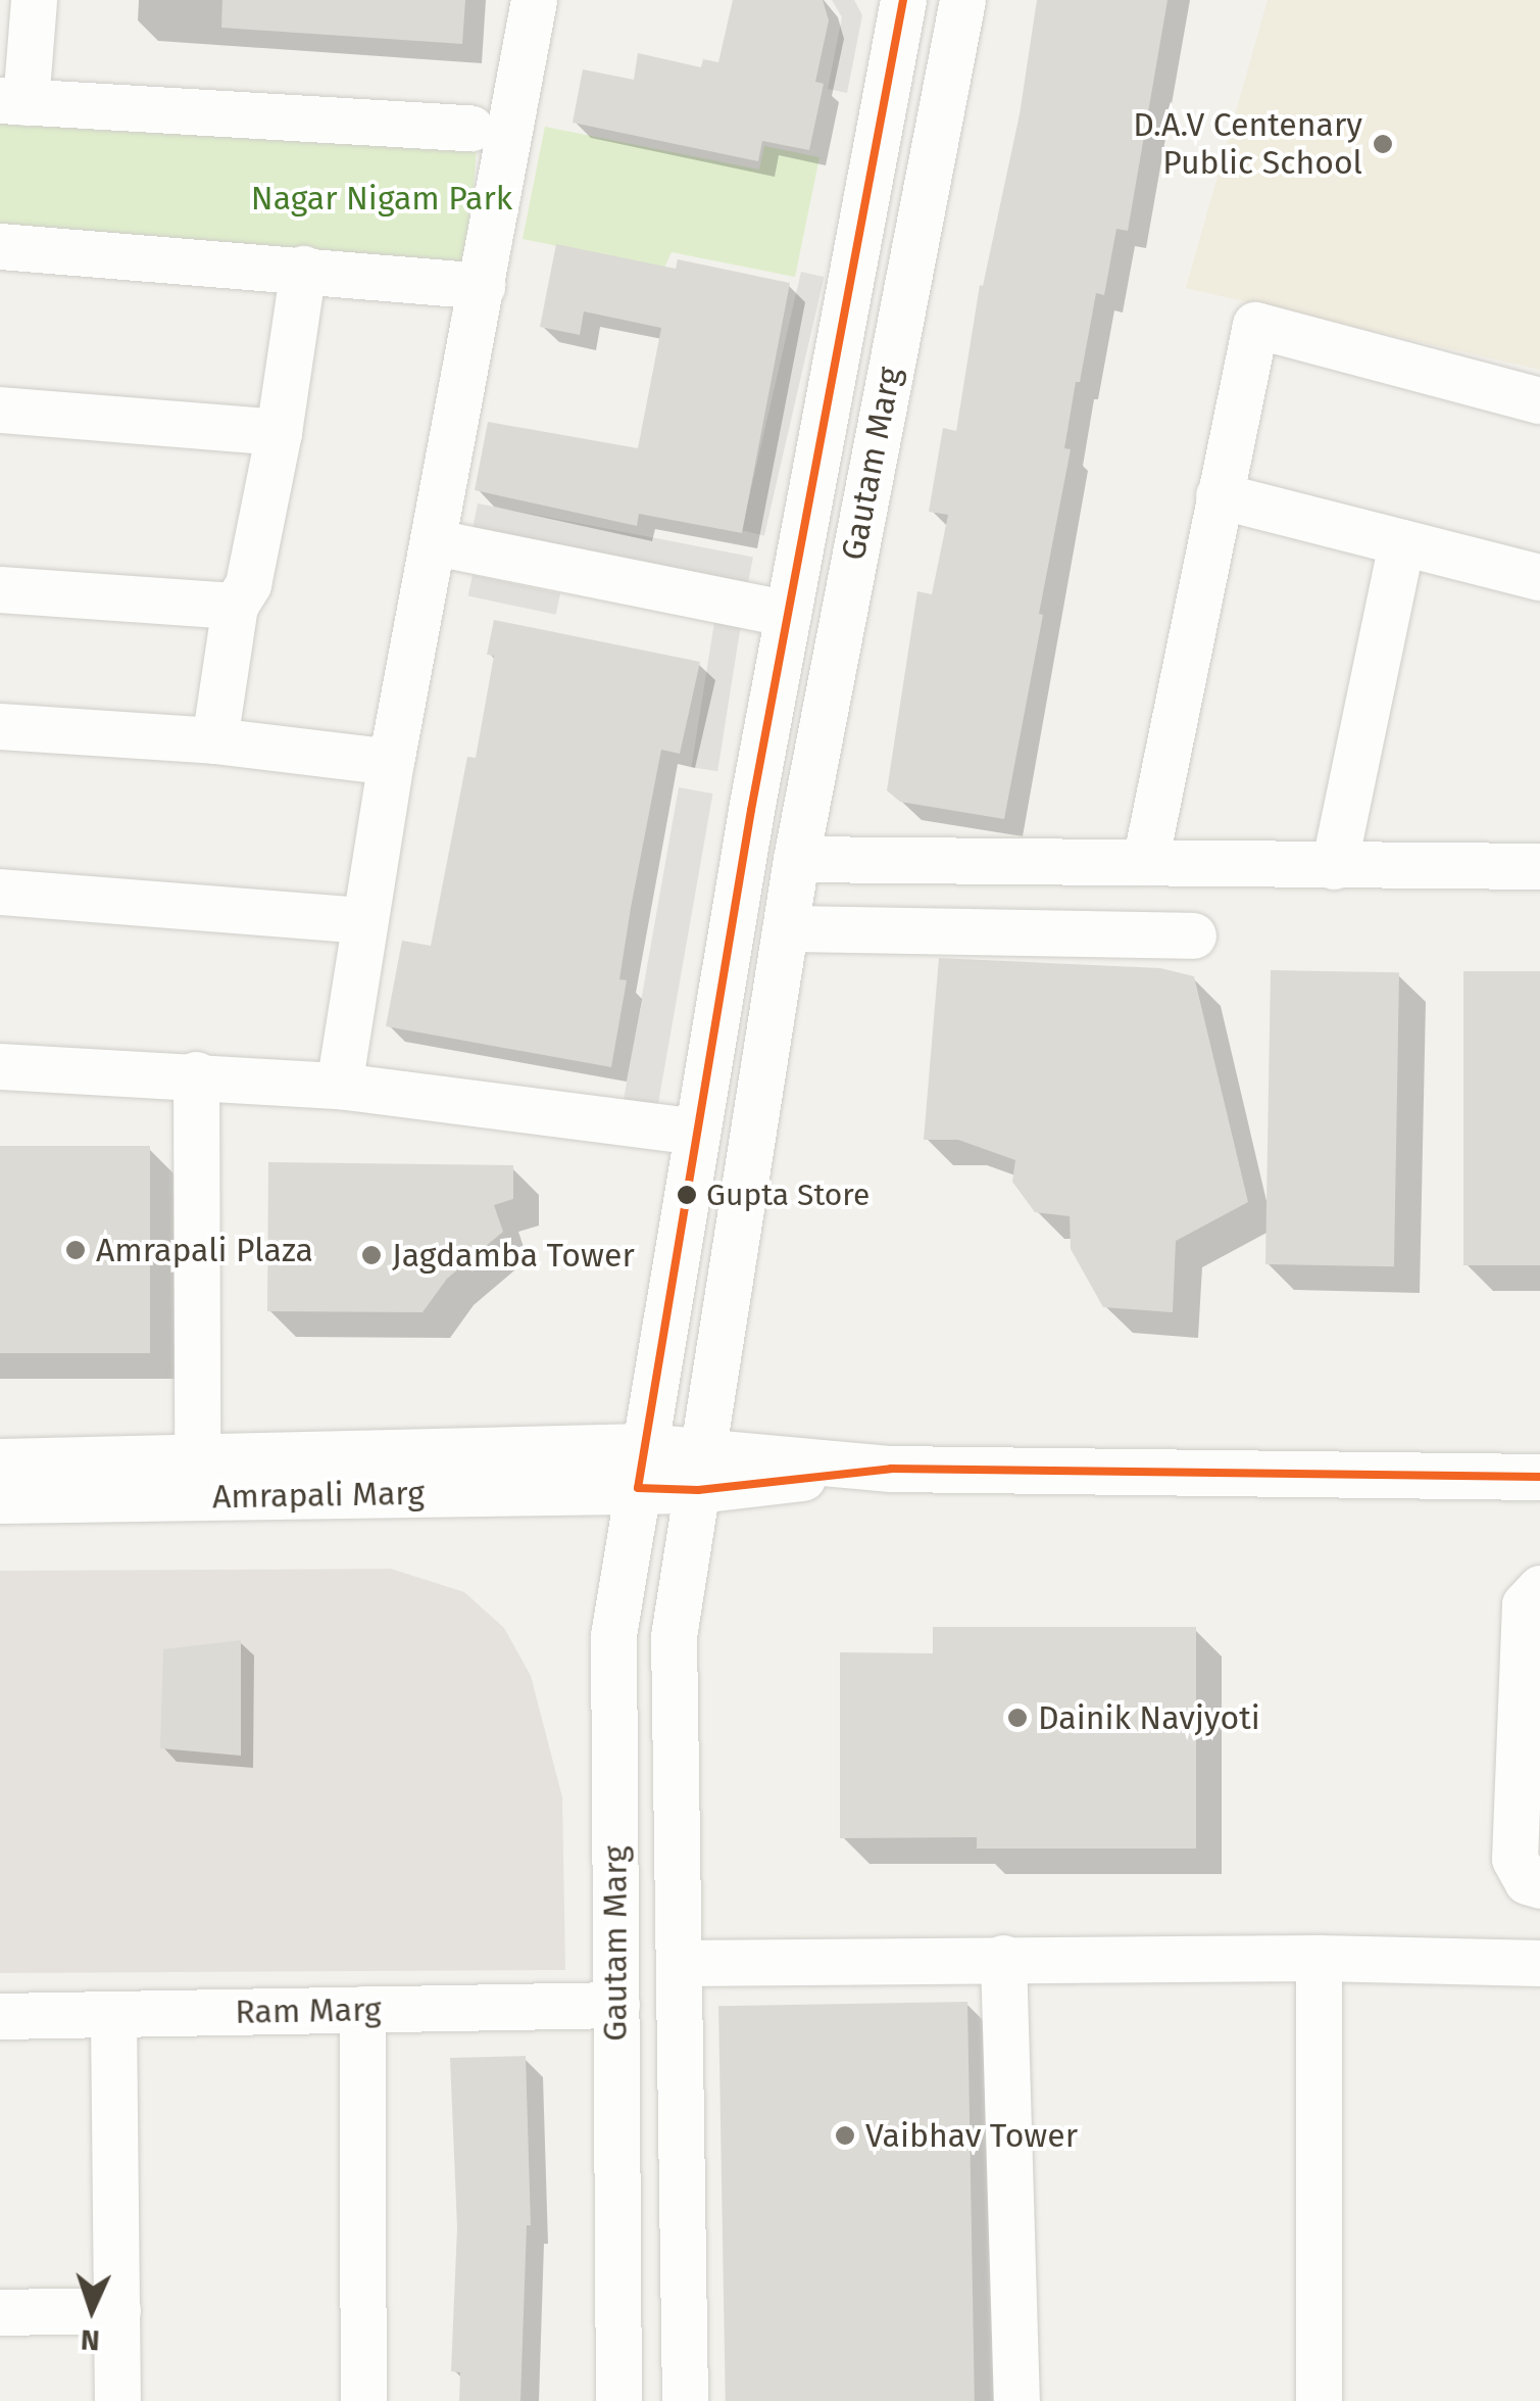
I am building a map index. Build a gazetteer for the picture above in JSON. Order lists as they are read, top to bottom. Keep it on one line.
{"streets":{"street":["Gautam Marg","Amrapali Marg","Ram Marg"]},"crossings":[["Gautam Marg","Amrapali Marg"],["Gautam Marg","Ram Marg"]],"parks":["Nagar Nigam Park"],"places":["D.A.V Centenary Public School","Gupta Store","Amrapali Plaza","Jagdamba Tower","Dainik Navjyoti","Vaibhav Tower"],"north":"bottom"}
